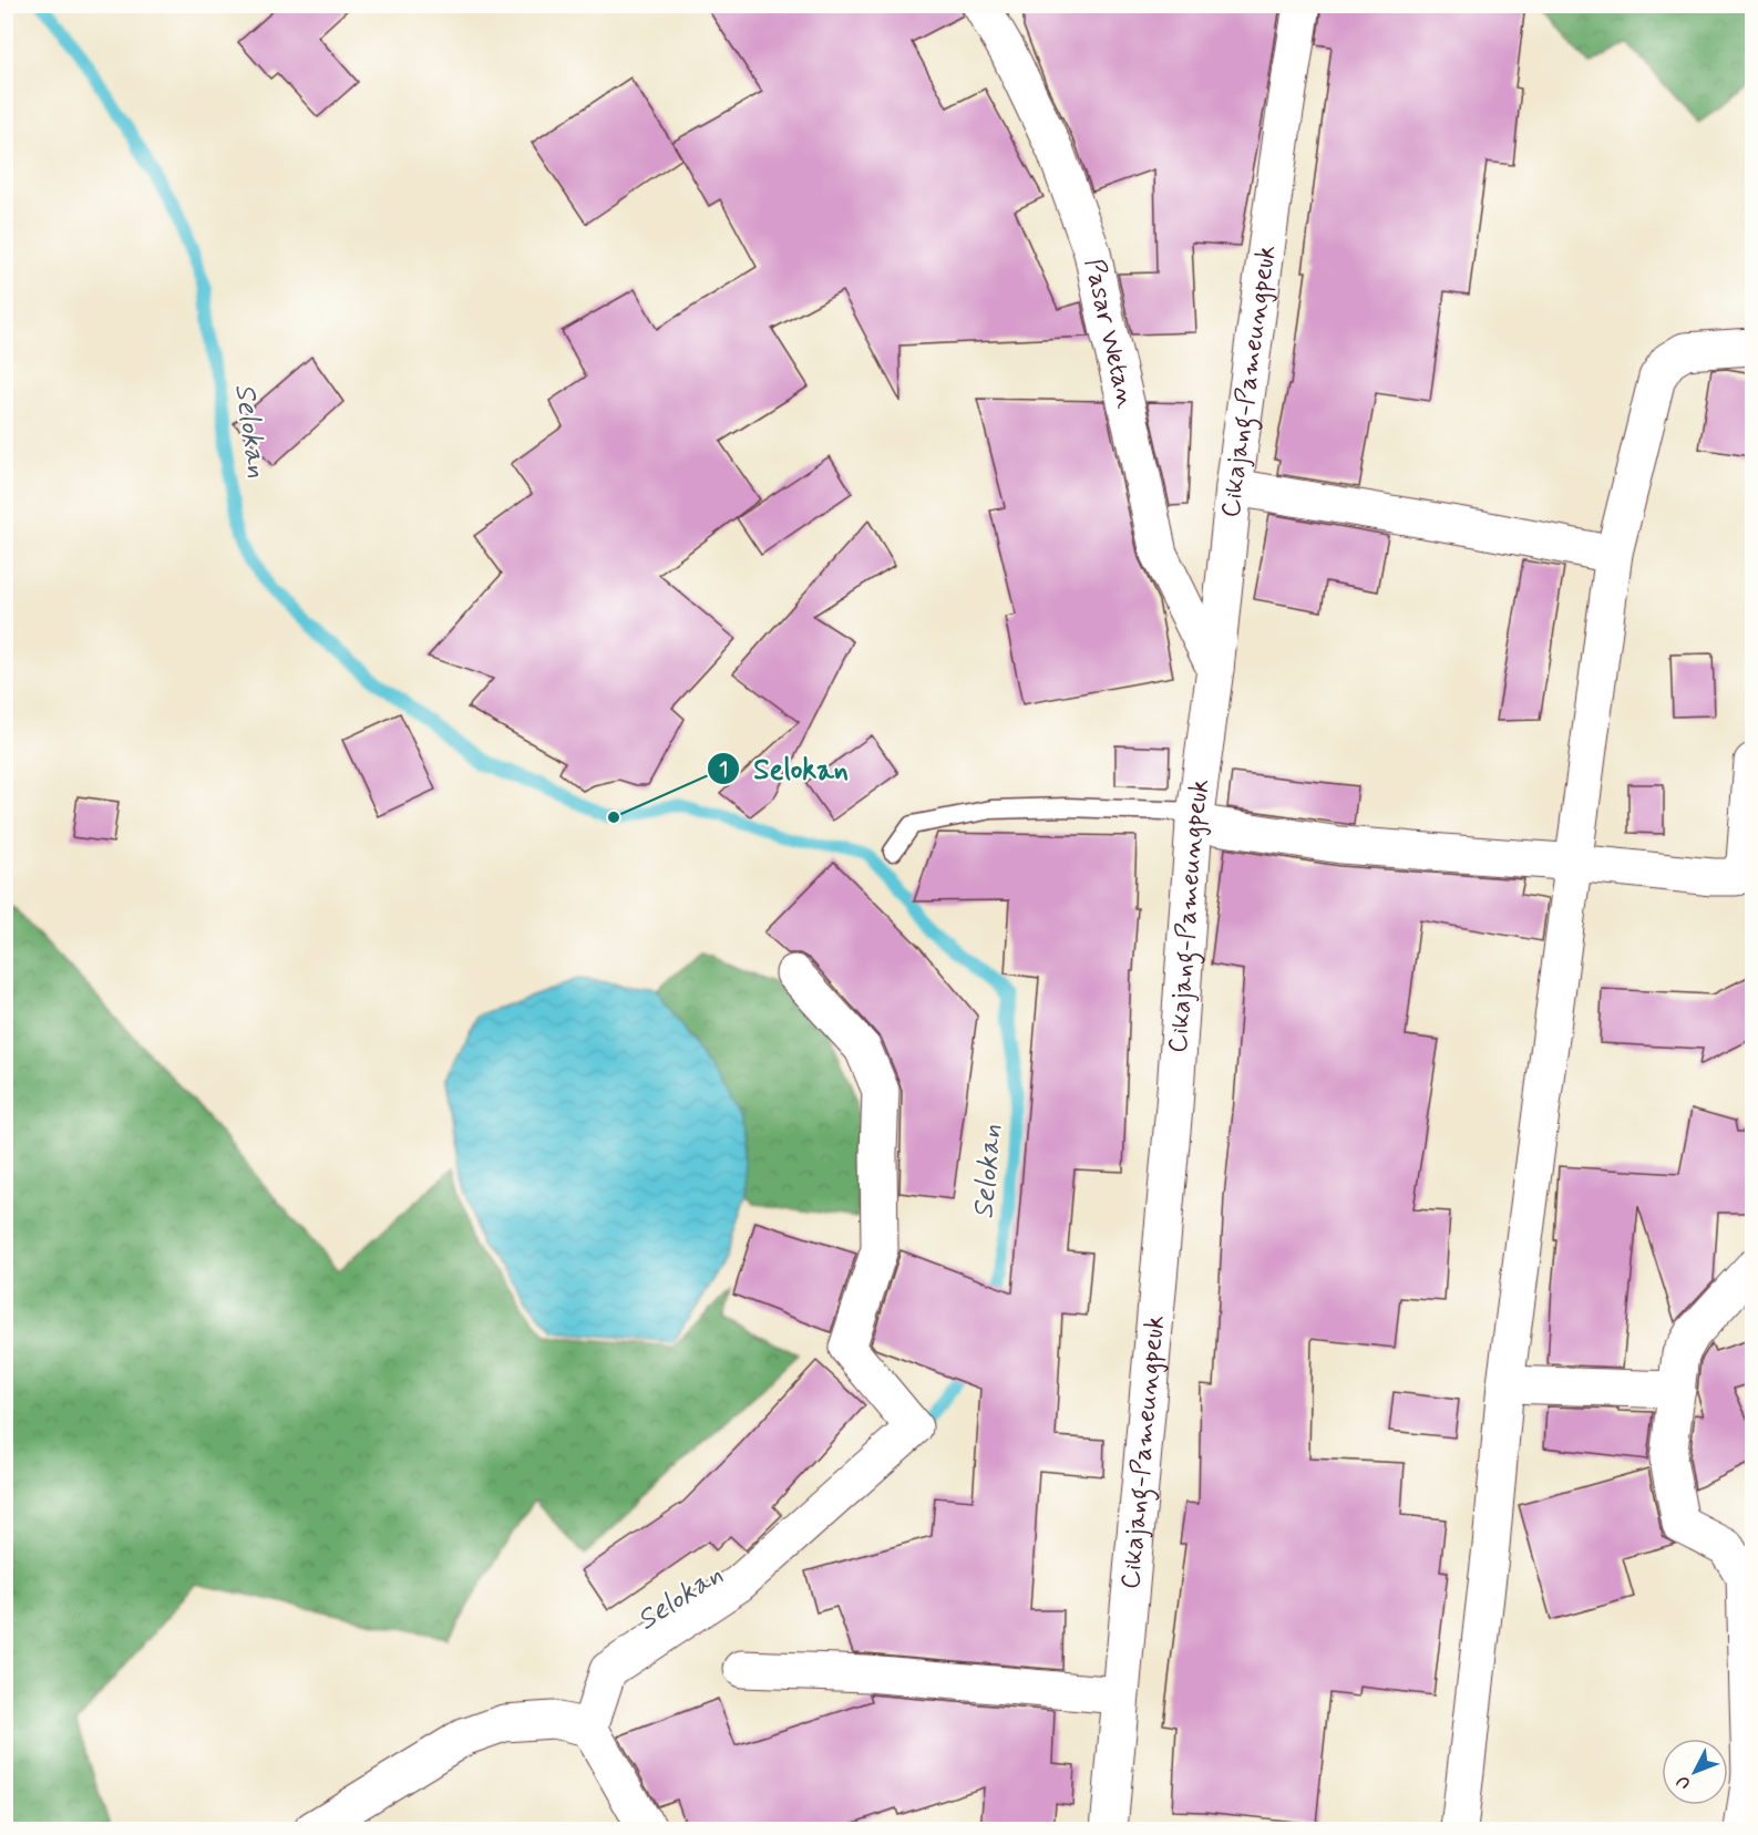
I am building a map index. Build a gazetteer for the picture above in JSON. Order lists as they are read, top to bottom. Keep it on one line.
{"streets":{"street":["Pasar Wetan","Cikajang-Pameungpeuk"]},"crossings":[["Pasar Wetan","Cikajang-Pameungpeuk"]],"water":["Selokan"],"places":["Selokan"],"north":"bottom left"}
